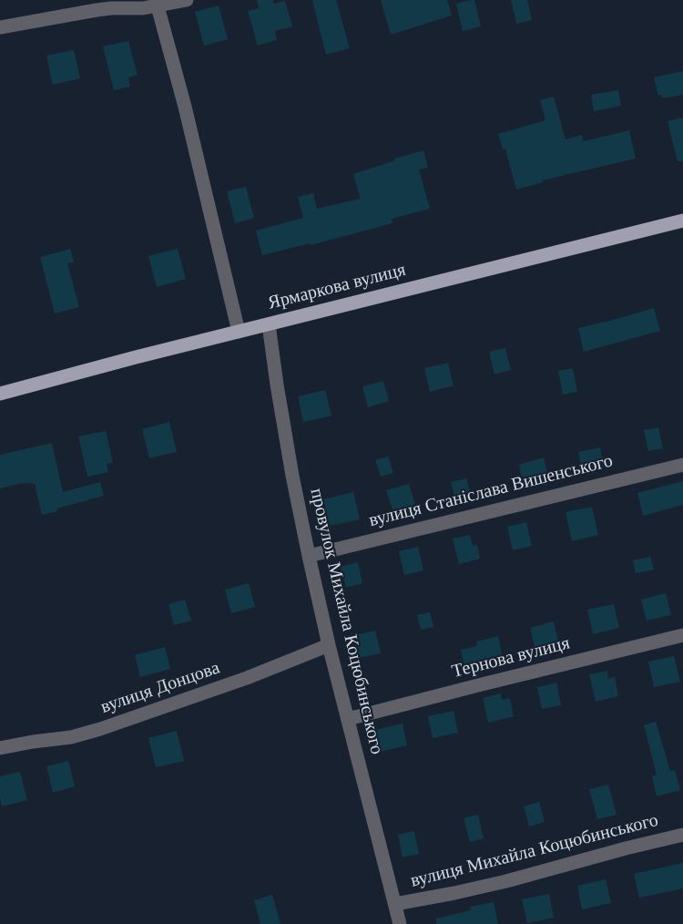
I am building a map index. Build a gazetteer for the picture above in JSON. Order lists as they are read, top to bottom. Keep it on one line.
{"streets":{"main road":["Ярмаркова вулиця"],"street":["вулиця Станіслава Вишенського","провулок Михайла Коцюбинського","Тернова вулиця","вулиця Донцова","вулиця Михайла Коцюбинського"]},"crossings":[["Ярмаркова вулиця","провулок Михайла Коцюбинського"],["вулиця Станіслава Вишенського","провулок Михайла Коцюбинського"],["провулок Михайла Коцюбинського","Тернова вулиця"],["провулок Михайла Коцюбинського","вулиця Донцова"],["провулок Михайла Коцюбинського","вулиця Михайла Коцюбинського"]]}
